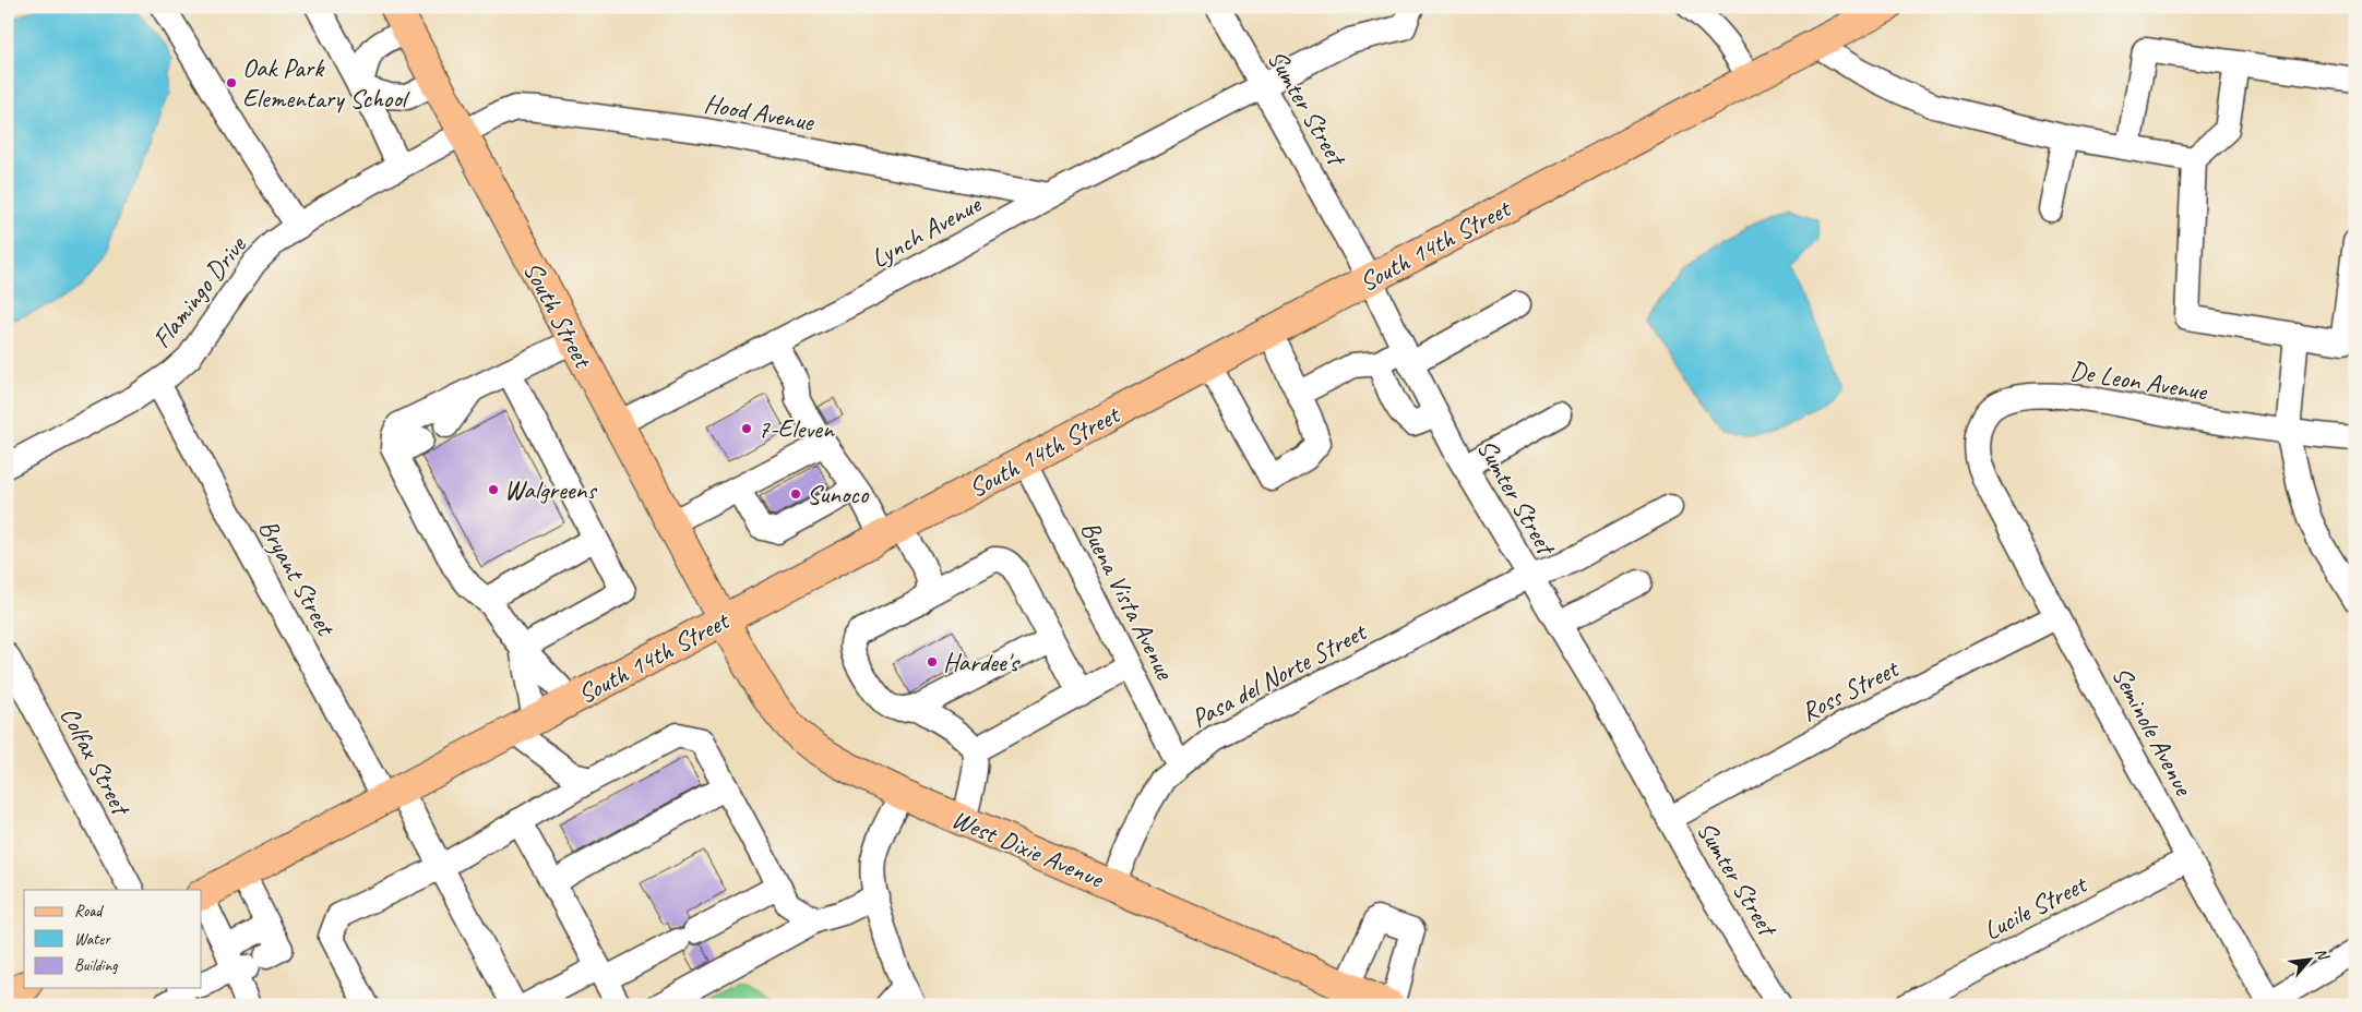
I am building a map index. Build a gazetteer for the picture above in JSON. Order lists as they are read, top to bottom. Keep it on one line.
{"streets":{"main road":["South 14th Street","South Street","West Dixie Avenue"],"street":["Sumter Street","Hood Avenue","Lynch Avenue","Flamingo Drive","De Leon Avenue","Bryant Street","Buena Vista Avenue","Pasa del Norte Street","Ross Street","Seminole Avenue","Colfax Street","Lucile Street"]},"crossings":[["Sumter Street","Lynch Avenue"],["Sumter Street","South 14th Street"],["Sumter Street","Pasa del Norte Street"],["Sumter Street","Ross Street"],["Hood Avenue","Lynch Avenue"],["Hood Avenue","Flamingo Drive"],["Hood Avenue","South Street"],["Lynch Avenue","South Street"],["South 14th Street","South Street"],["South 14th Street","Bryant Street"],["South 14th Street","Buena Vista Avenue"],["South 14th Street","West Dixie Avenue"],["Flamingo Drive","South Street"],["Flamingo Drive","Bryant Street"],["South Street","West Dixie Avenue"],["De Leon Avenue","Seminole Avenue"],["Buena Vista Avenue","Pasa del Norte Street"],["Pasa del Norte Street","West Dixie Avenue"],["Ross Street","Seminole Avenue"],["Seminole Avenue","Lucile Street"]],"places":["Oak Park Elementary School","7-Eleven","Walgreens","Sunoco","Hardee's"],"legend":["Road","Water","Building"],"north":"top right"}
